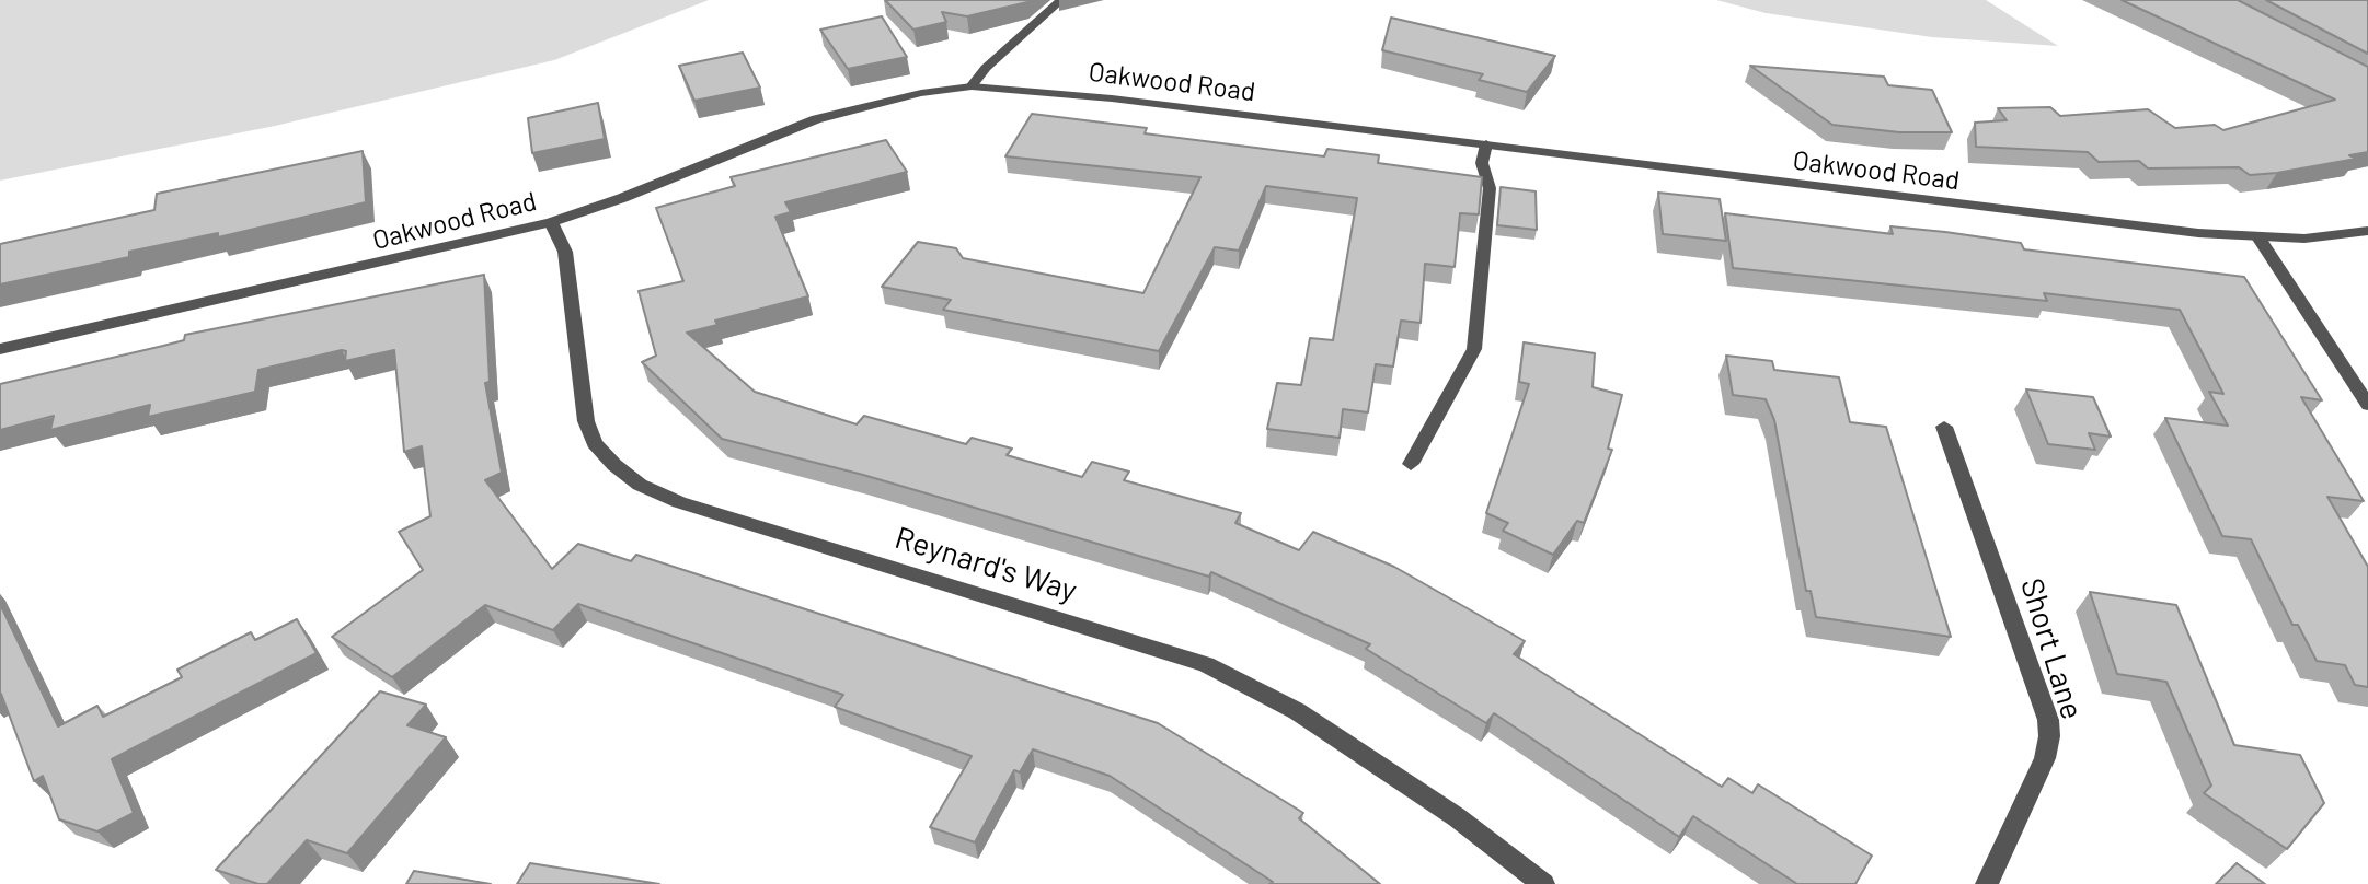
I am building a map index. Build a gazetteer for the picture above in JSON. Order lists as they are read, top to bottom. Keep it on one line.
{"streets":{"street":["Oakwood Road","Reynard's Way","Short Lane"]},"crossings":[["Oakwood Road","Reynard's Way"]]}
